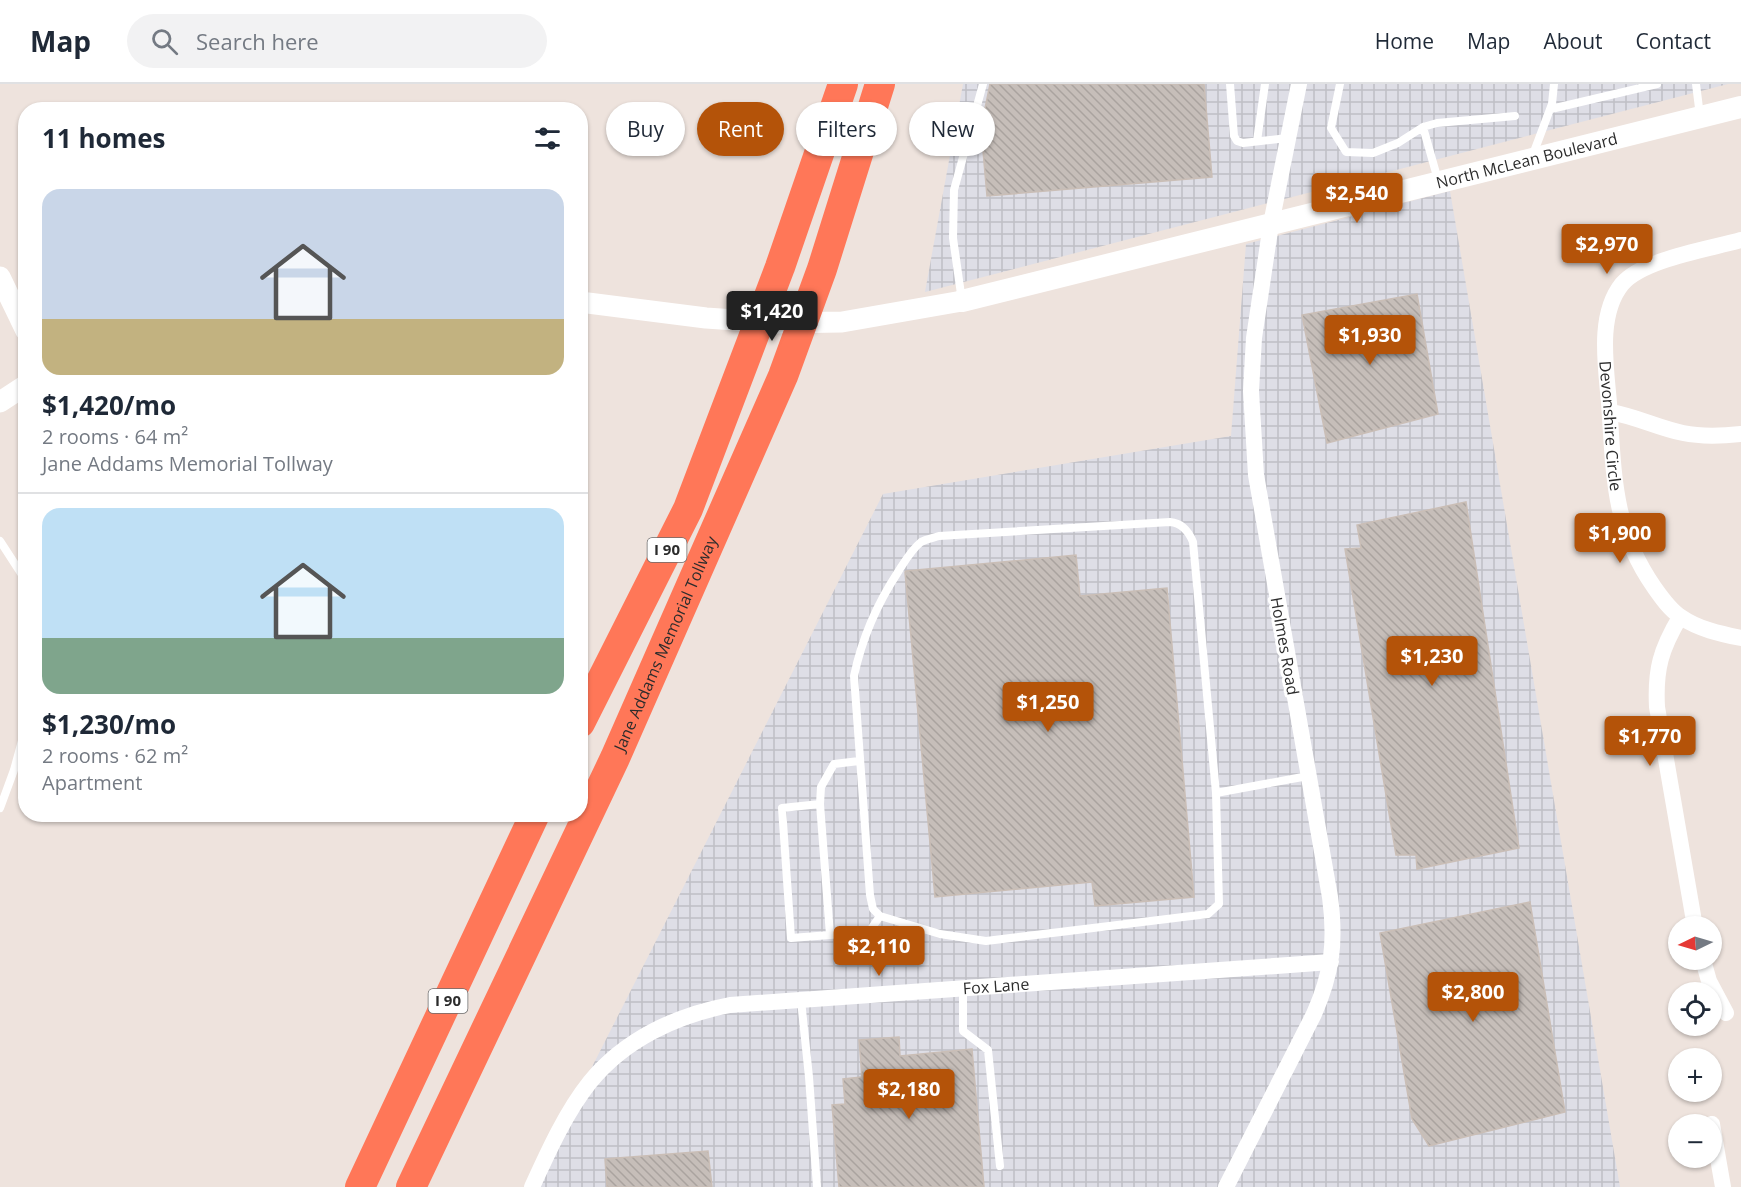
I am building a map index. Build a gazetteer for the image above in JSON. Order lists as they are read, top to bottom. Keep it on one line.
{"streets":{"highway":["I 90","Jane Addams Memorial Tollway"],"main road":["North McLean Boulevard"],"street":["Devonshire Circle","Holmes Road","Fox Lane"]},"crossings":[["North McLean Boulevard","Holmes Road"],["Holmes Road","Fox Lane"]],"north":"left","page":{"header":"Map","search":"Search here","nav":["Home","Map","About","Contact"],"chip":["Buy","Rent","Filters","New"],"heading":"11 homes","price":["$2,540","$2,970","$1,420","$1,930","$1,900","$1,230","$1,250","$1,770","$2,110","$2,800","$2,180"],"list":[{"name":"$1,420/mo","note":"2 rooms · 64 m² · Jane Addams Memorial Tollway"},{"name":"$1,230/mo","note":"2 rooms · 62 m² · Apartment"}],"map_buttons":["+","−"]}}
